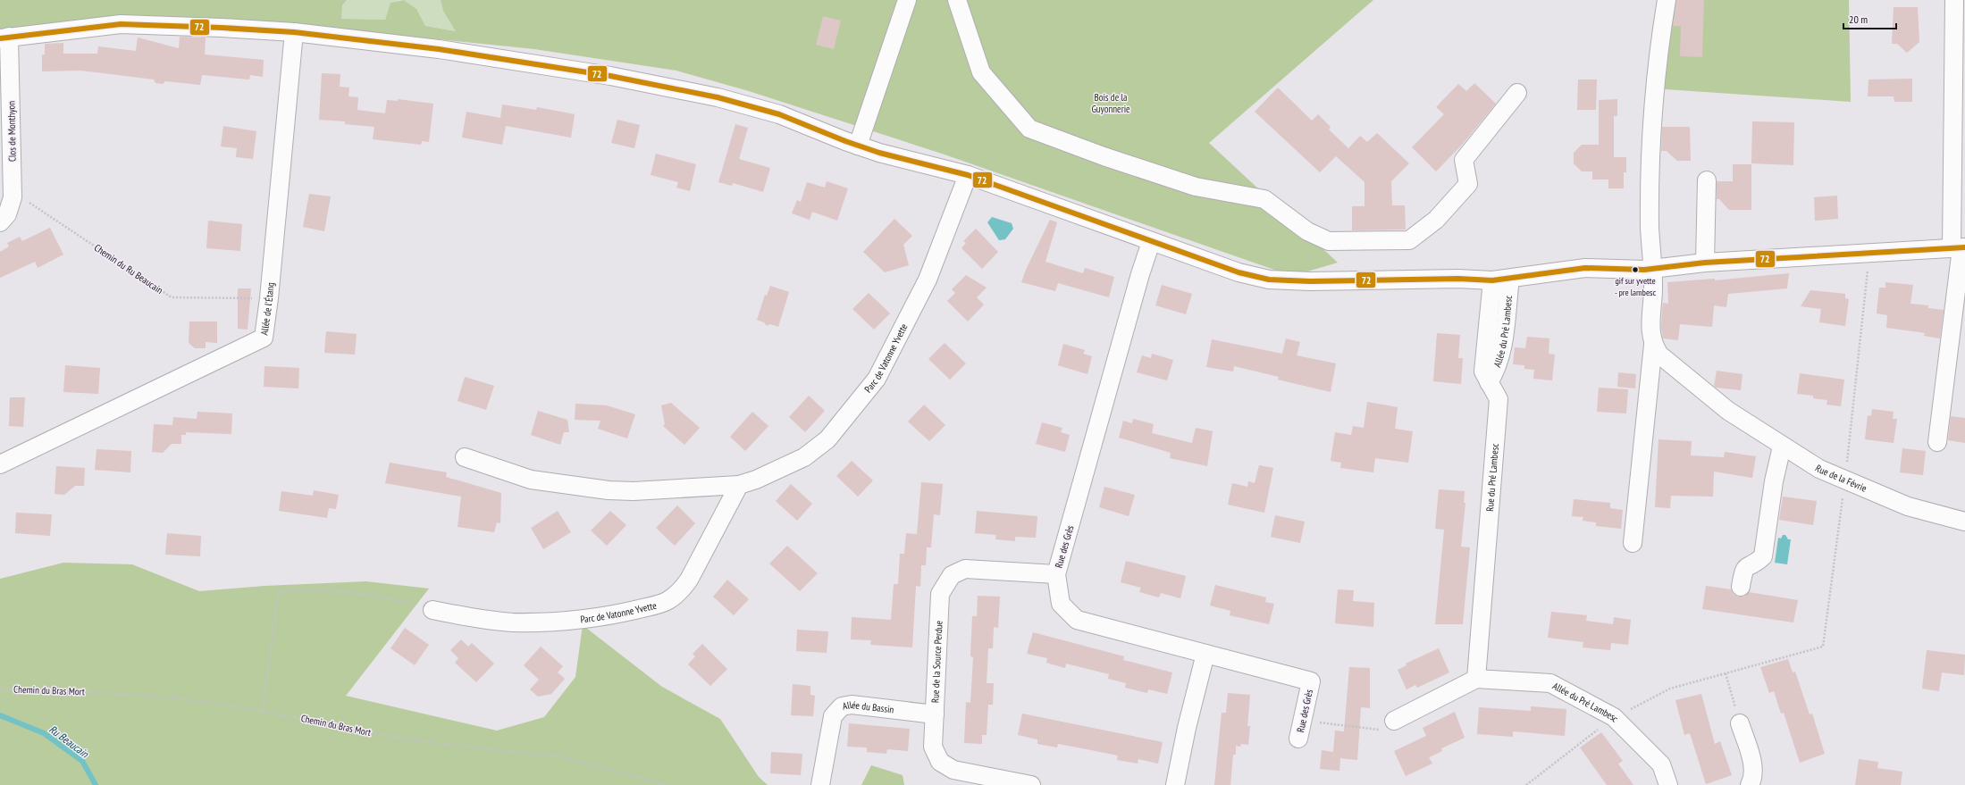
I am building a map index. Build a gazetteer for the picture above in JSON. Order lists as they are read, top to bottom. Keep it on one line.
{"streets":{"street":["Clos de Monthyon","Allée de l'Étang","Allée du Pré Lambesc","Parc de Vatonne Yvette","Rue du Pré Lambesc","Rue de la Févrie","Rue des Grès","Rue de la Source Perdue","Allée du Bassin"],"path":["Chemin du Ru Beaucain","Chemin du Bras Mort"]},"crossings":[["Clos de Monthyon","Chemin du Ru Beaucain"],["Chemin du Ru Beaucain","Allée de l'Étang"],["Allée du Pré Lambesc","Rue du Pré Lambesc"],["Rue des Grès","Rue de la Source Perdue"],["Rue de la Source Perdue","Allée du Bassin"]],"water":["Ru Beaucain"],"parks":["Bois de la Guyonnerie"],"places":["gif sur yvette - pre lambesc"],"lines":["transit line 72"],"scale_bar":"20 m"}
